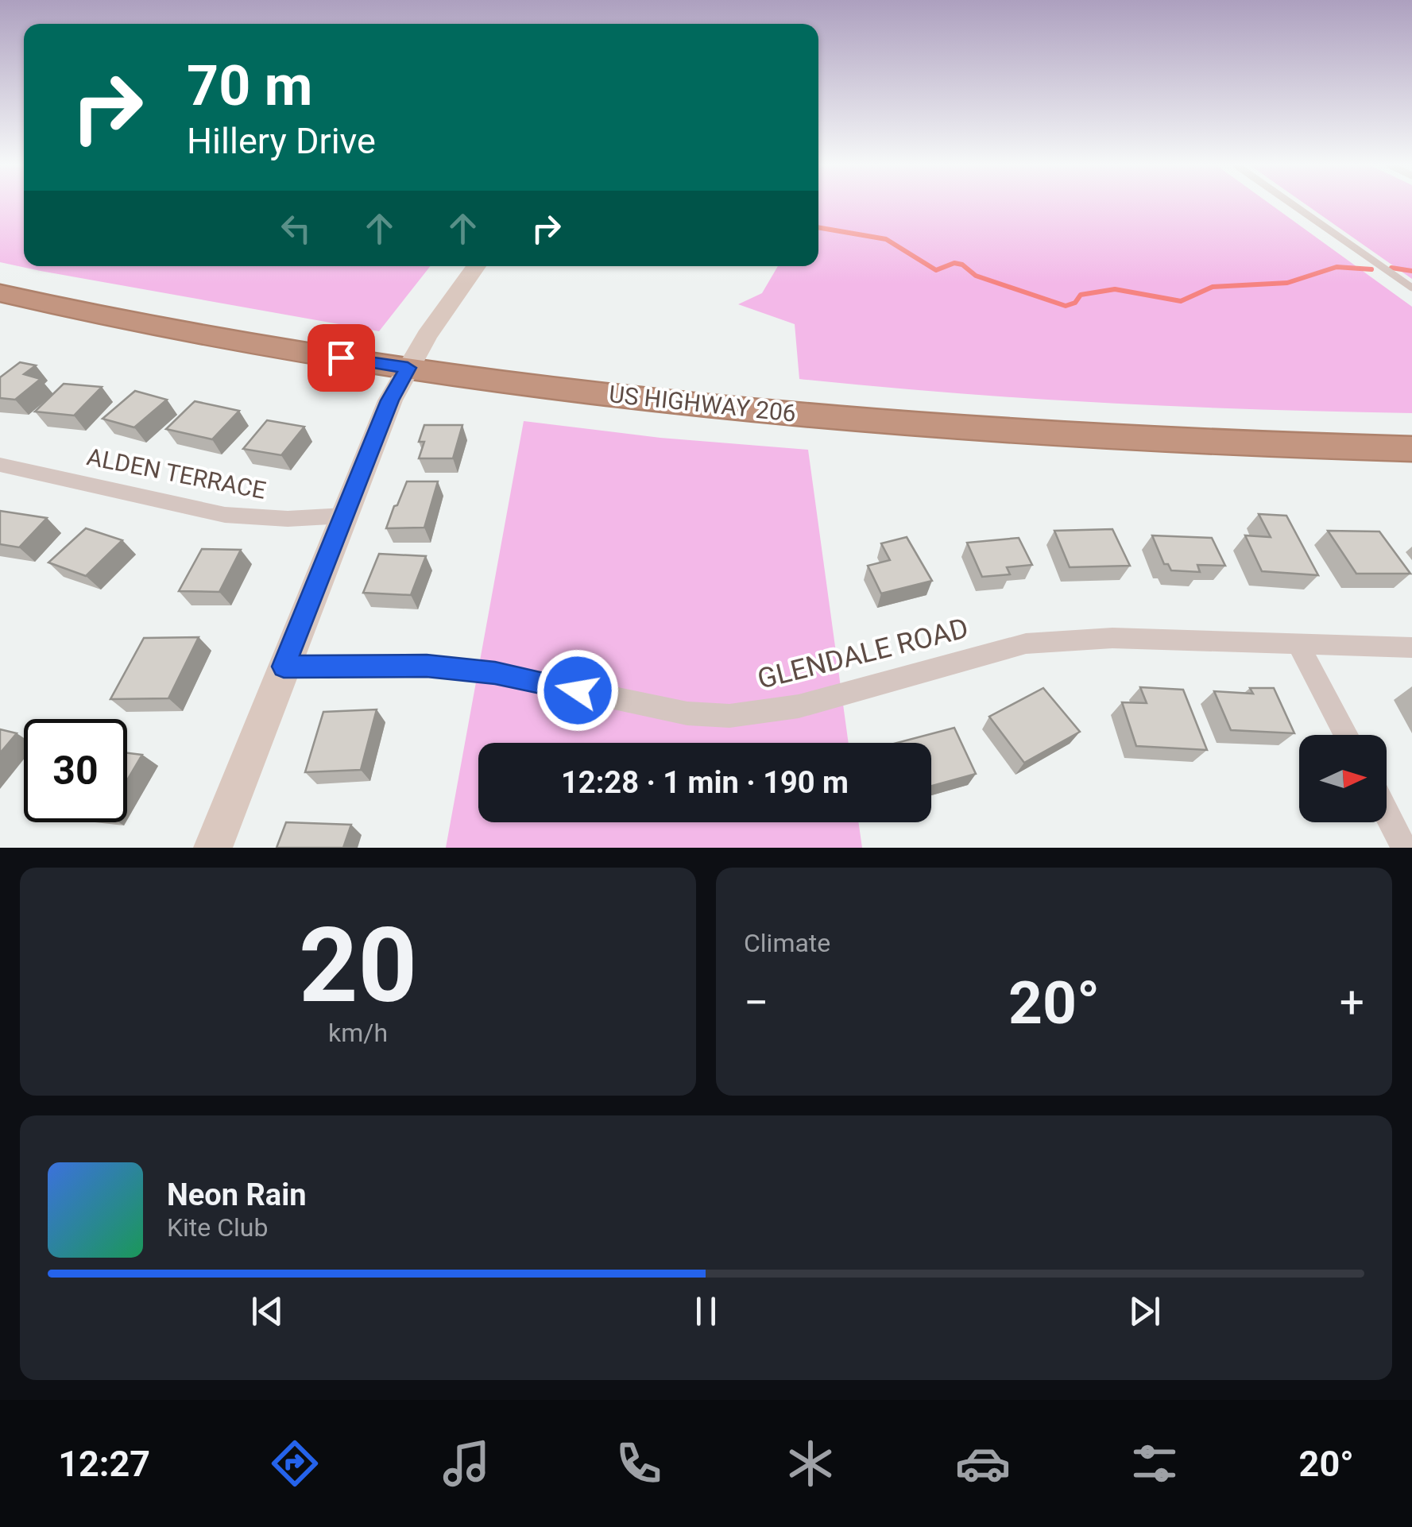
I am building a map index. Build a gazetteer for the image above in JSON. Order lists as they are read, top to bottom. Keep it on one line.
{"streets":{"highway":["US HIGHWAY 206"],"street":["ALDEN TERRACE","GLENDALE ROAD"]},"north":"right","page":{"turn":["70 m","Hillery Drive"],"limit":"30","trip":"12:28 · 1 min · 190 m","tile":[["20","km/h"],"Climate"],"heat":["−","20°","+"],"song":["Neon Rain","Kite Club"],"tabs":["12:27","20°"]}}
